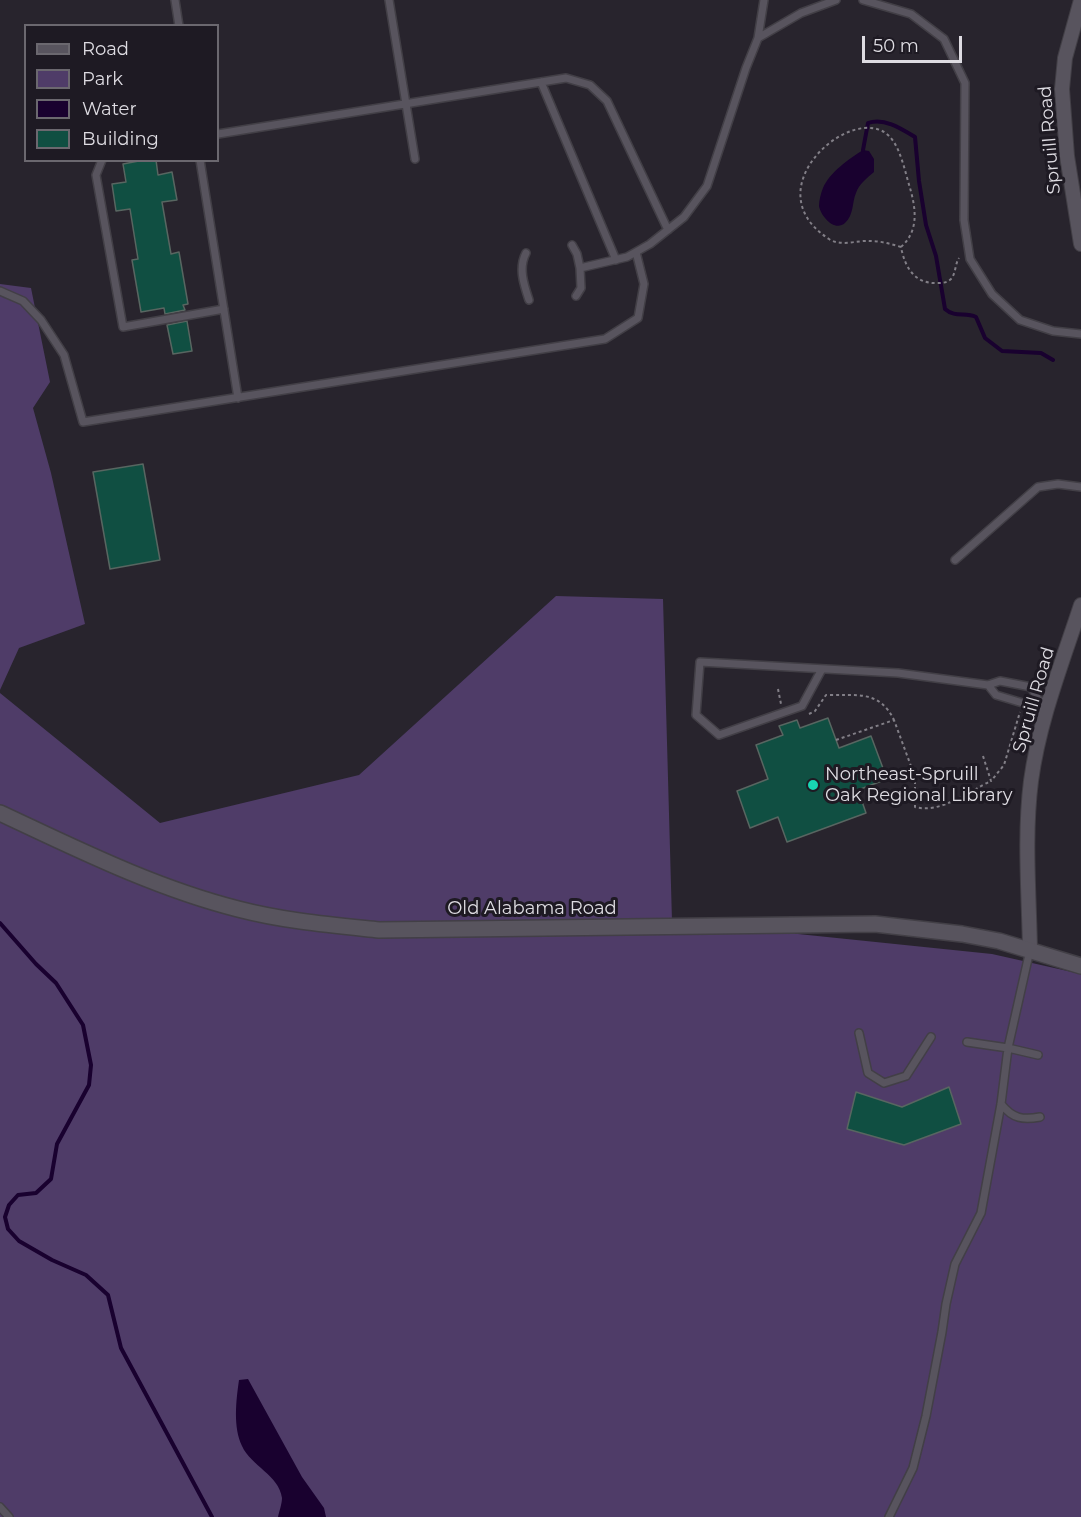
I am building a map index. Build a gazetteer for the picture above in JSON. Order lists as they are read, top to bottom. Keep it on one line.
{"streets":{"main road":["Old Alabama Road"],"street":["Spruill Road"]},"crossings":[["Spruill Road","Old Alabama Road"]],"places":["Northeast-Spruill Oak Regional Library"],"legend":["Road","Park","Water","Building"],"scale_bar":"50 m"}
